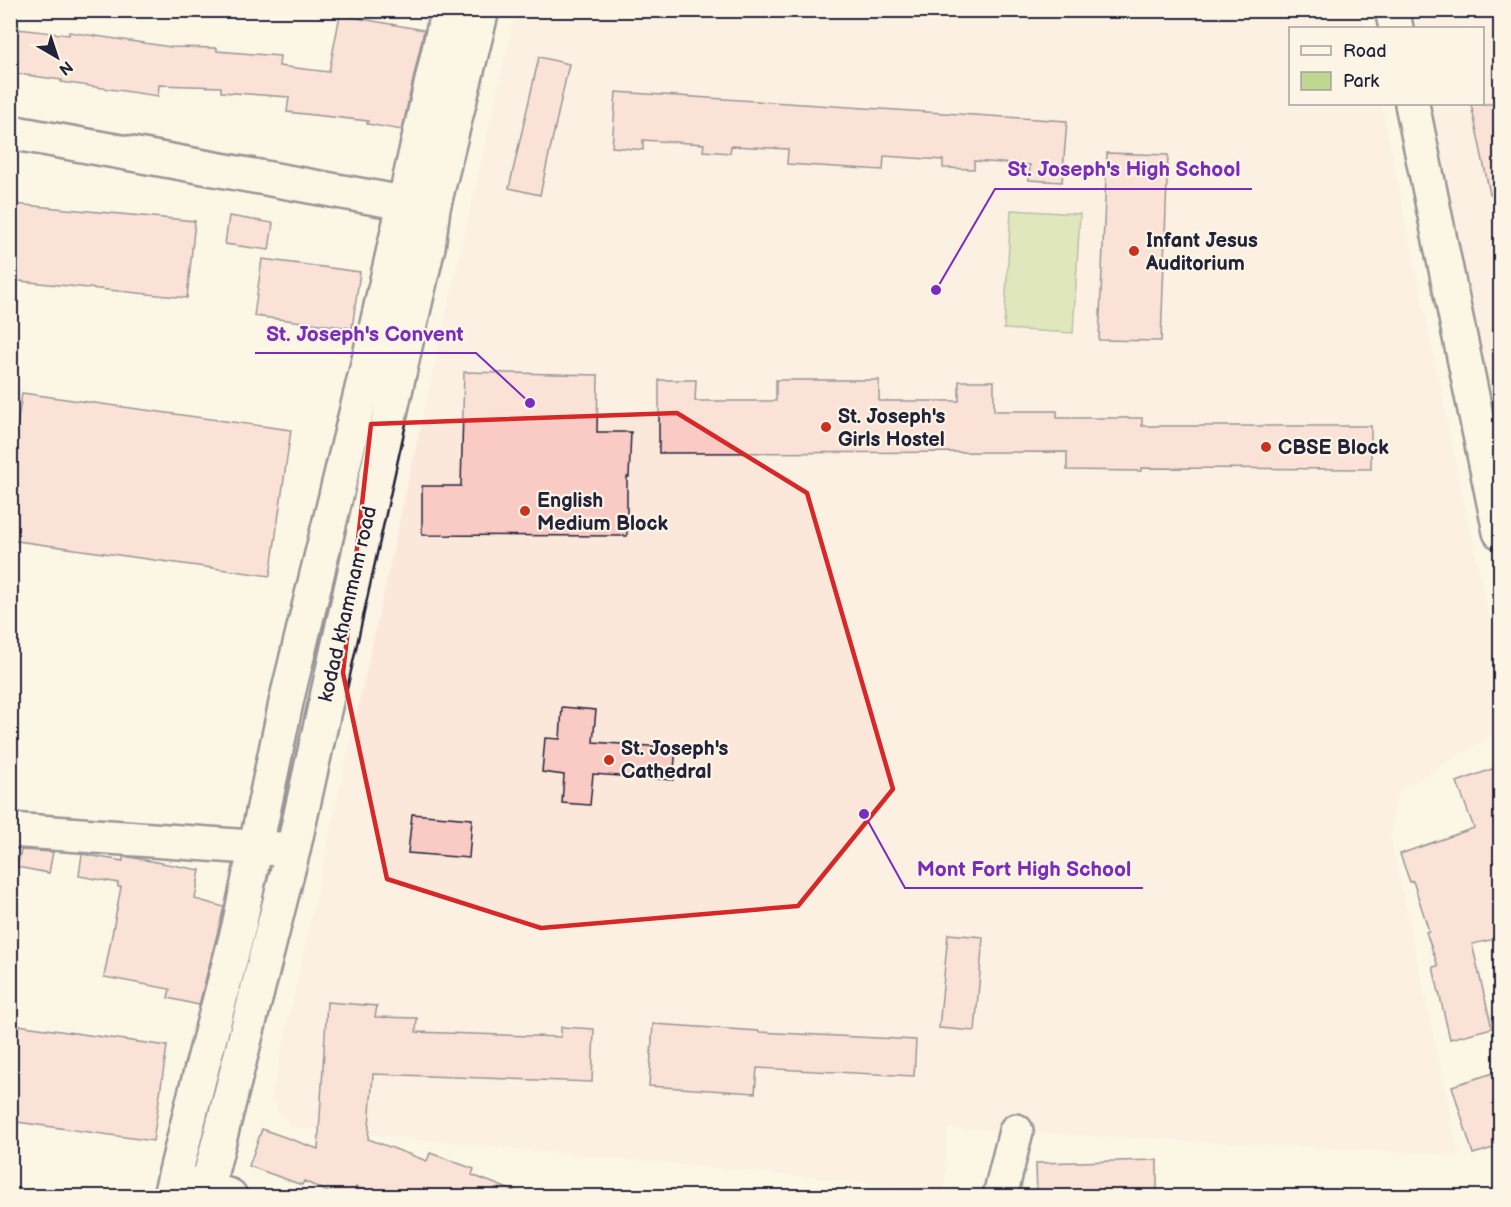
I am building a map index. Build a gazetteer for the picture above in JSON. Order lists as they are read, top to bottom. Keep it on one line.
{"streets":{"main road":["kodad khammam road"]},"places":["Infant Jesus Auditorium","St. Joseph's High School","St. Joseph's Convent","St. Joseph's Girls Hostel","CBSE Block","English Medium Block","St. Joseph's Cathedral","Mont Fort High School"],"legend":["Road","Park"],"north":"bottom right"}
